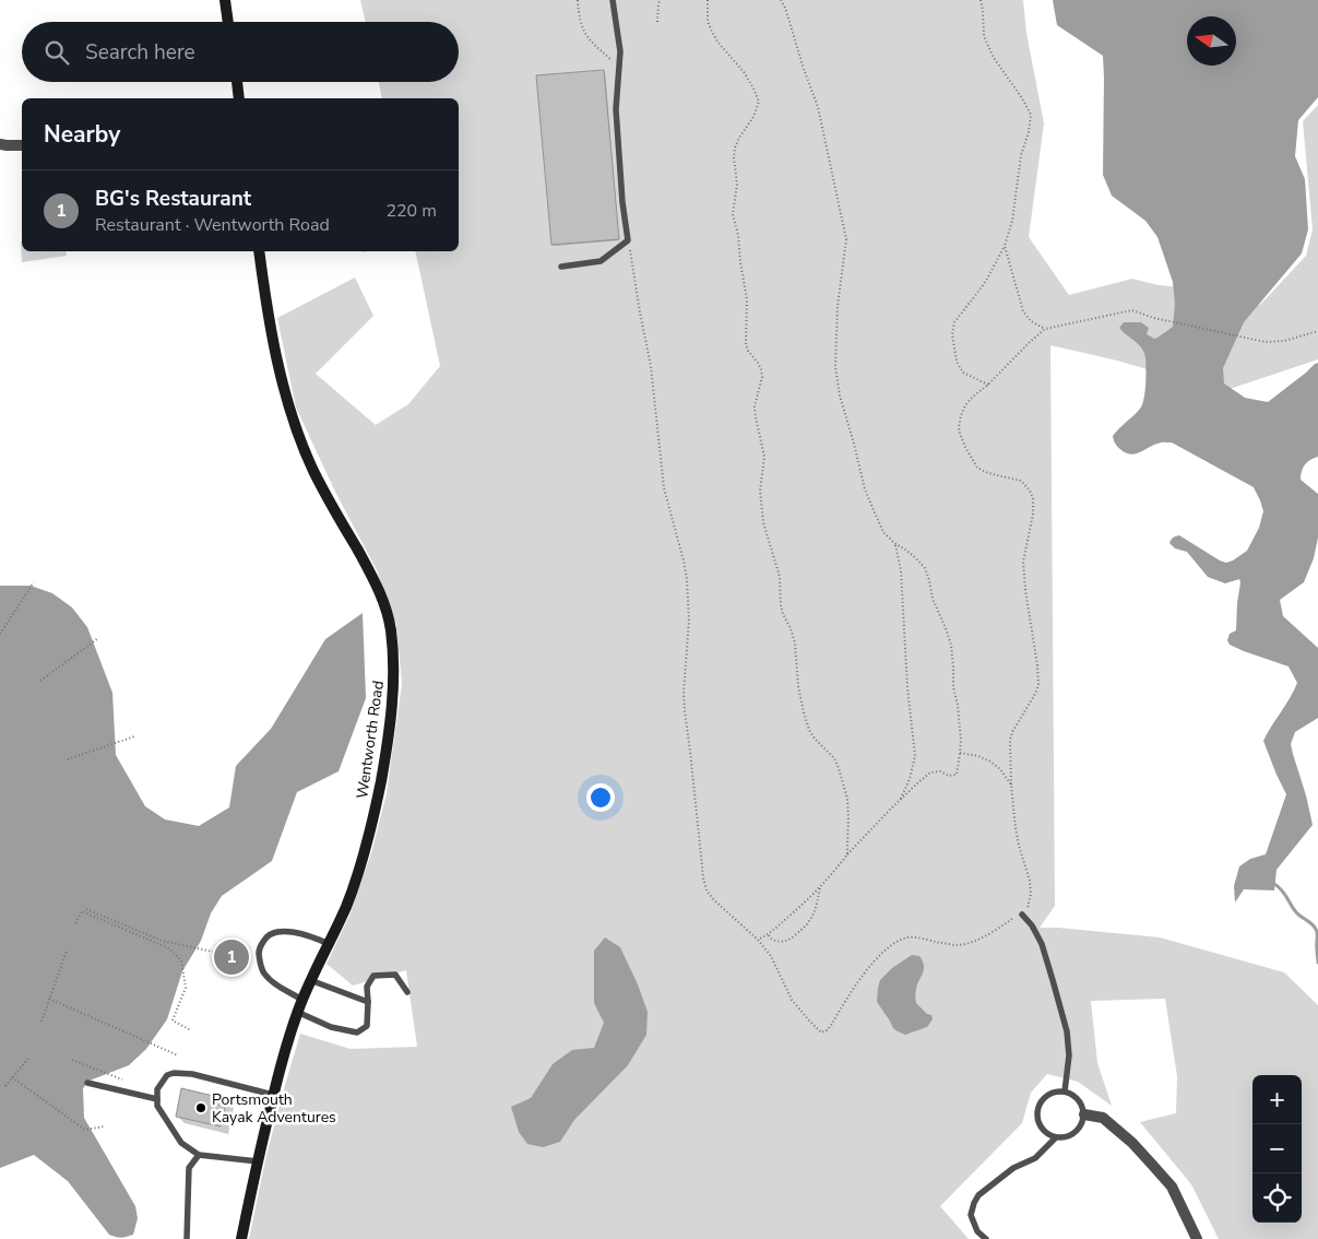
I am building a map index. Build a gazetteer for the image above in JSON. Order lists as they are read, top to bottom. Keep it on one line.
{"streets":{"main road":["Wentworth Road"]},"places":["Portsmouth Kayak Adventures"],"north":"left","page":{"search":"Search here","heading":"Nearby","list":[{"mark":"1","name":"BG's Restaurant","note":"Restaurant · Wentworth Road","value":"220 m"}],"pins":"1","map_buttons":["+","−"]}}
